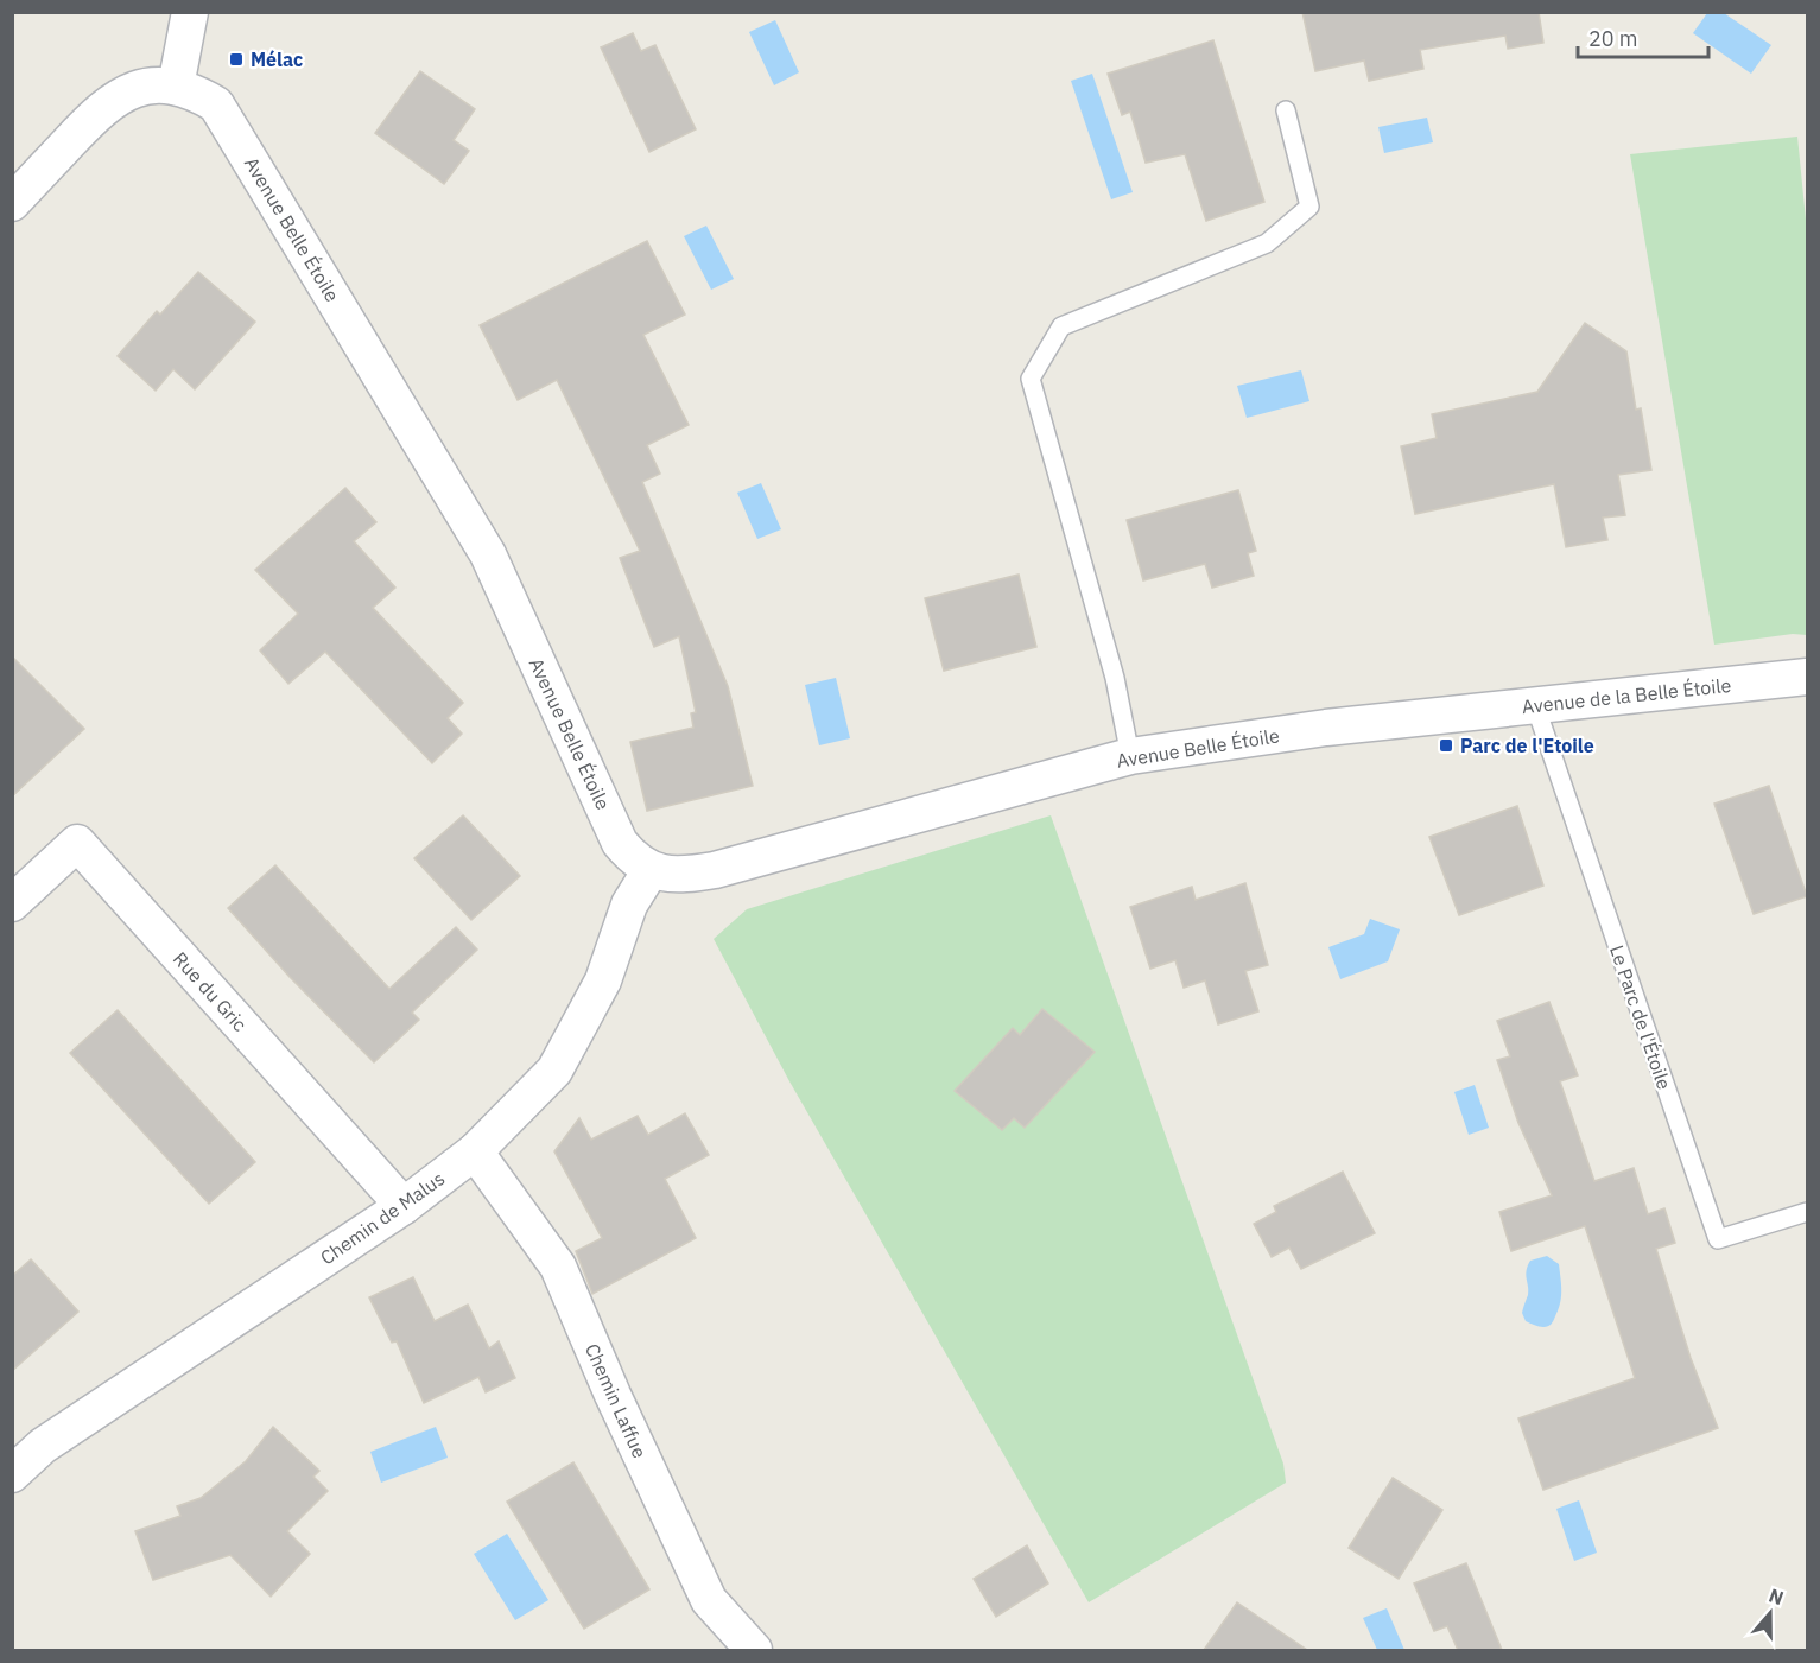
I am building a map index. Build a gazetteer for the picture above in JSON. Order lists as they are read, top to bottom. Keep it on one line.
{"streets":{"street":["Avenue Belle Étoile","Avenue de la Belle Étoile","Rue du Gric","Chemin de Malus","Chemin Laffue"],"lane":["Le Parc de l'Étoile"]},"crossings":[["Avenue Belle Étoile","Avenue de la Belle Étoile"],["Avenue Belle Étoile","Chemin de Malus"],["Avenue de la Belle Étoile","Le Parc de l'Étoile"],["Rue du Gric","Chemin de Malus"],["Chemin de Malus","Chemin Laffue"]],"places":{"transit":["Mélac","Parc de l'Etoile"]},"scale_bar":"20 m","north":"top"}
